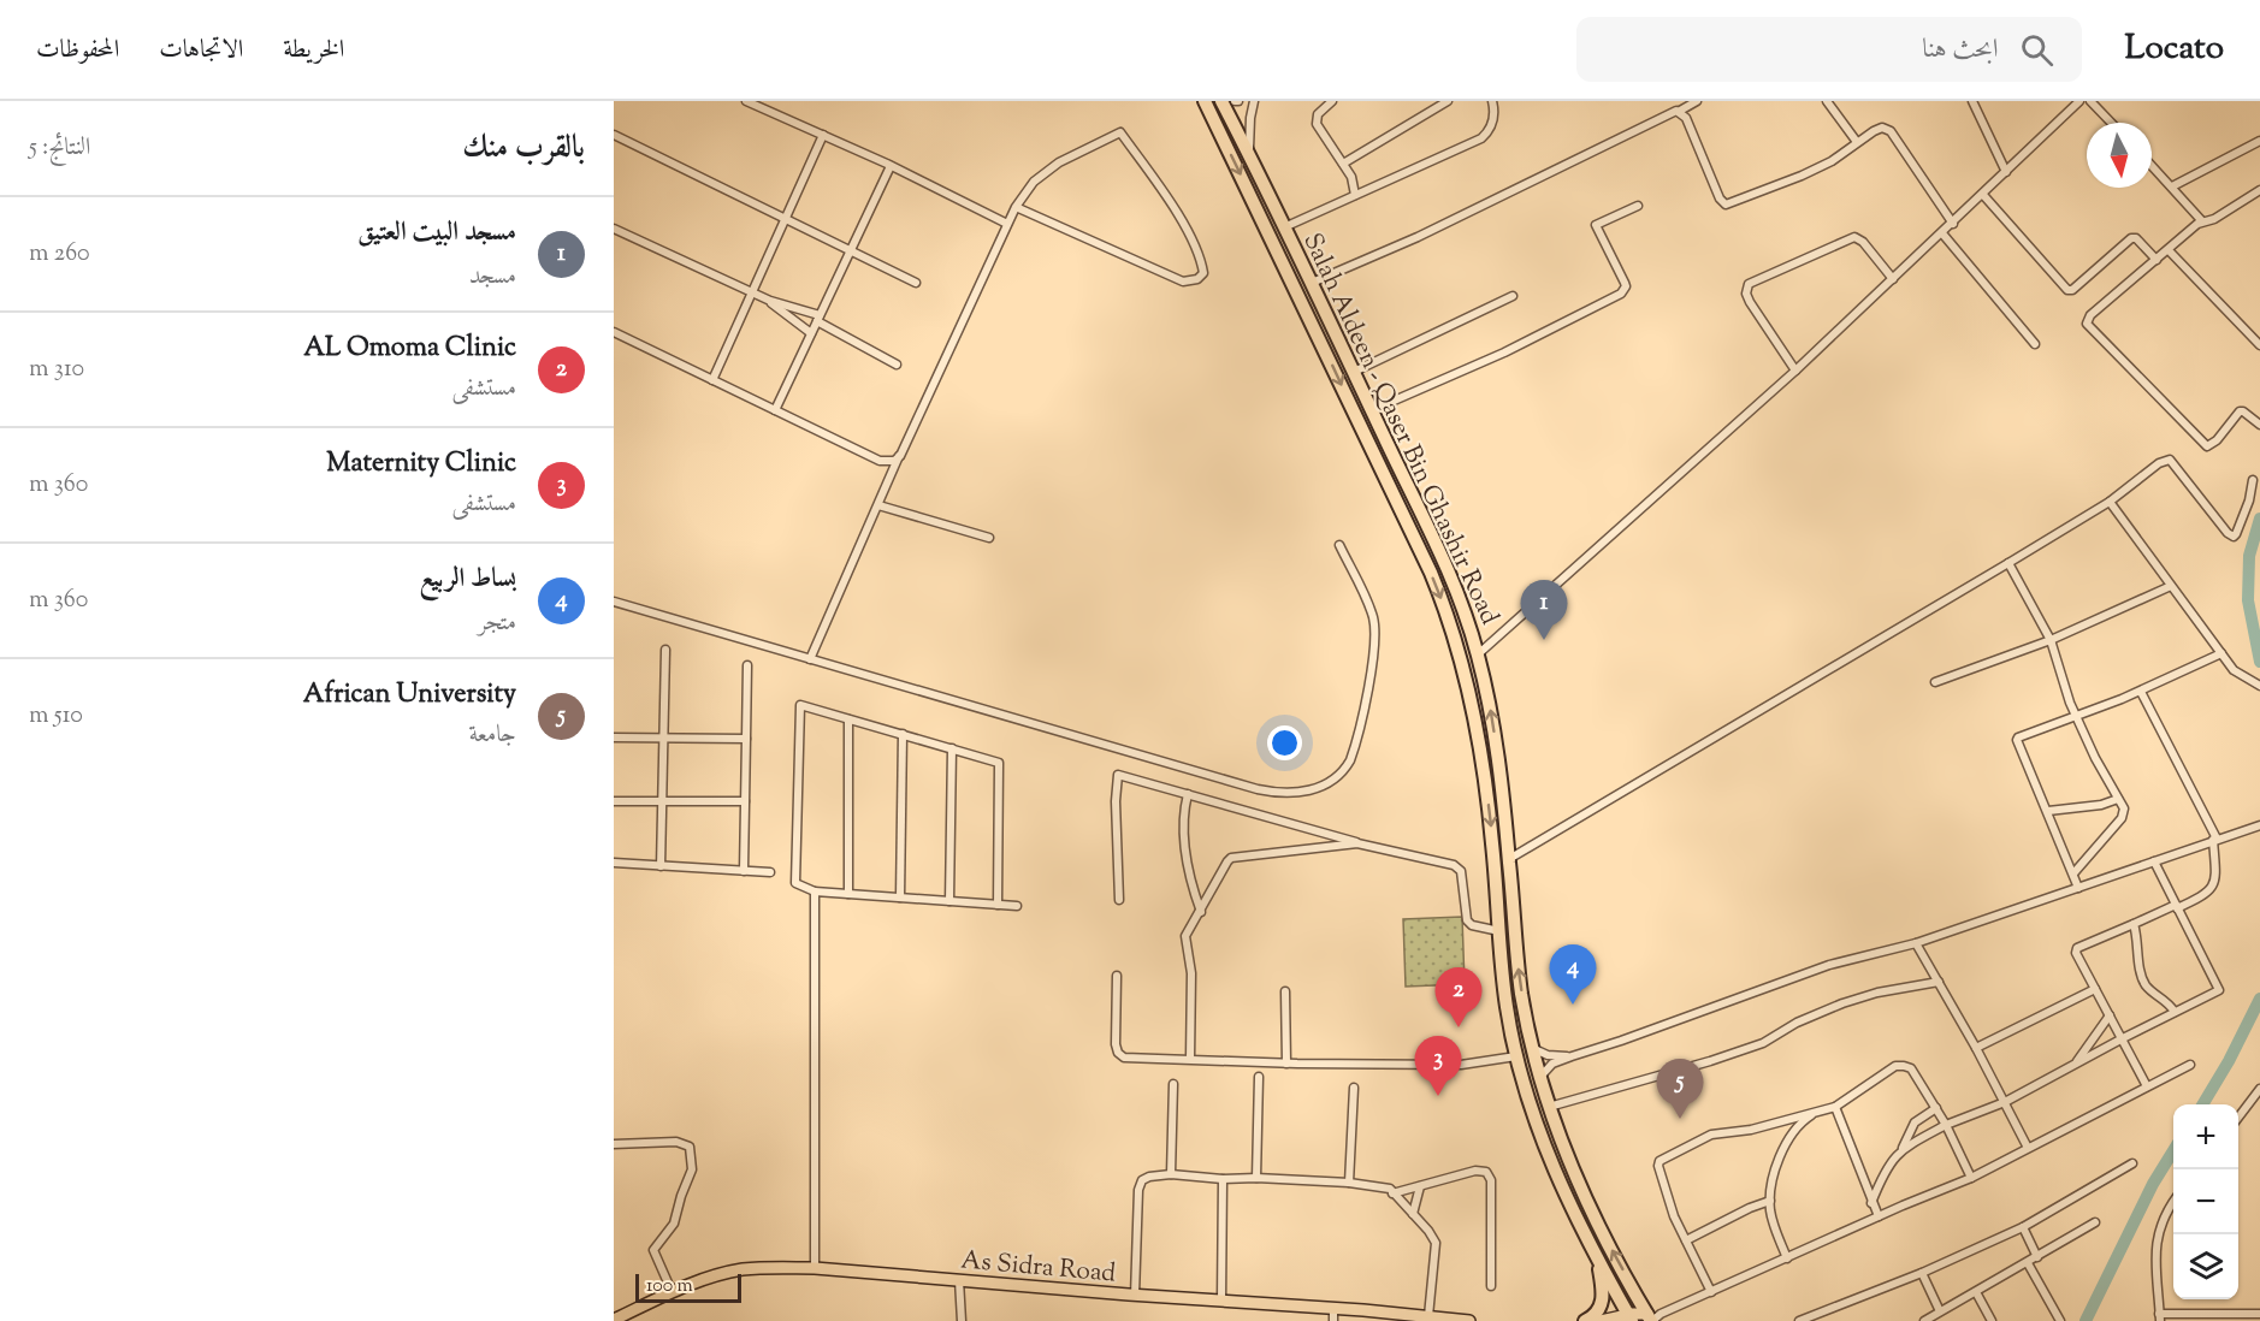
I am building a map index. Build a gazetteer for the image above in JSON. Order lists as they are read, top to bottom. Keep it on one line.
{"streets":{"highway":["Salah Aldeen - Qaser Bin Ghashir Road"],"main road":["As Sidra Road"]},"scale_bar":"100 m","north":"bottom","page":{"header":"Locato","search":"ابحث هنا","nav":["الخريطة","الاتجاهات","المحفوظات"],"heading":["بالقرب منك","النتائج: 5"],"list":[{"mark":"1","name":"مسجد البيت العتيق","note":"مسجد","value":"260 m"},{"mark":"2","name":"AL Omoma Clinic","note":"مستشفى","value":"310 m"},{"mark":"3","name":"Maternity Clinic","note":"مستشفى","value":"360 m"},{"mark":"4","name":"بساط الربيع","note":"متجر","value":"360 m"},{"mark":"5","name":"African University","note":"جامعة","value":"510 m"}],"pins":["1","4","2","3","5"],"map_buttons":["+","−"],"scale":"100 m"}}
